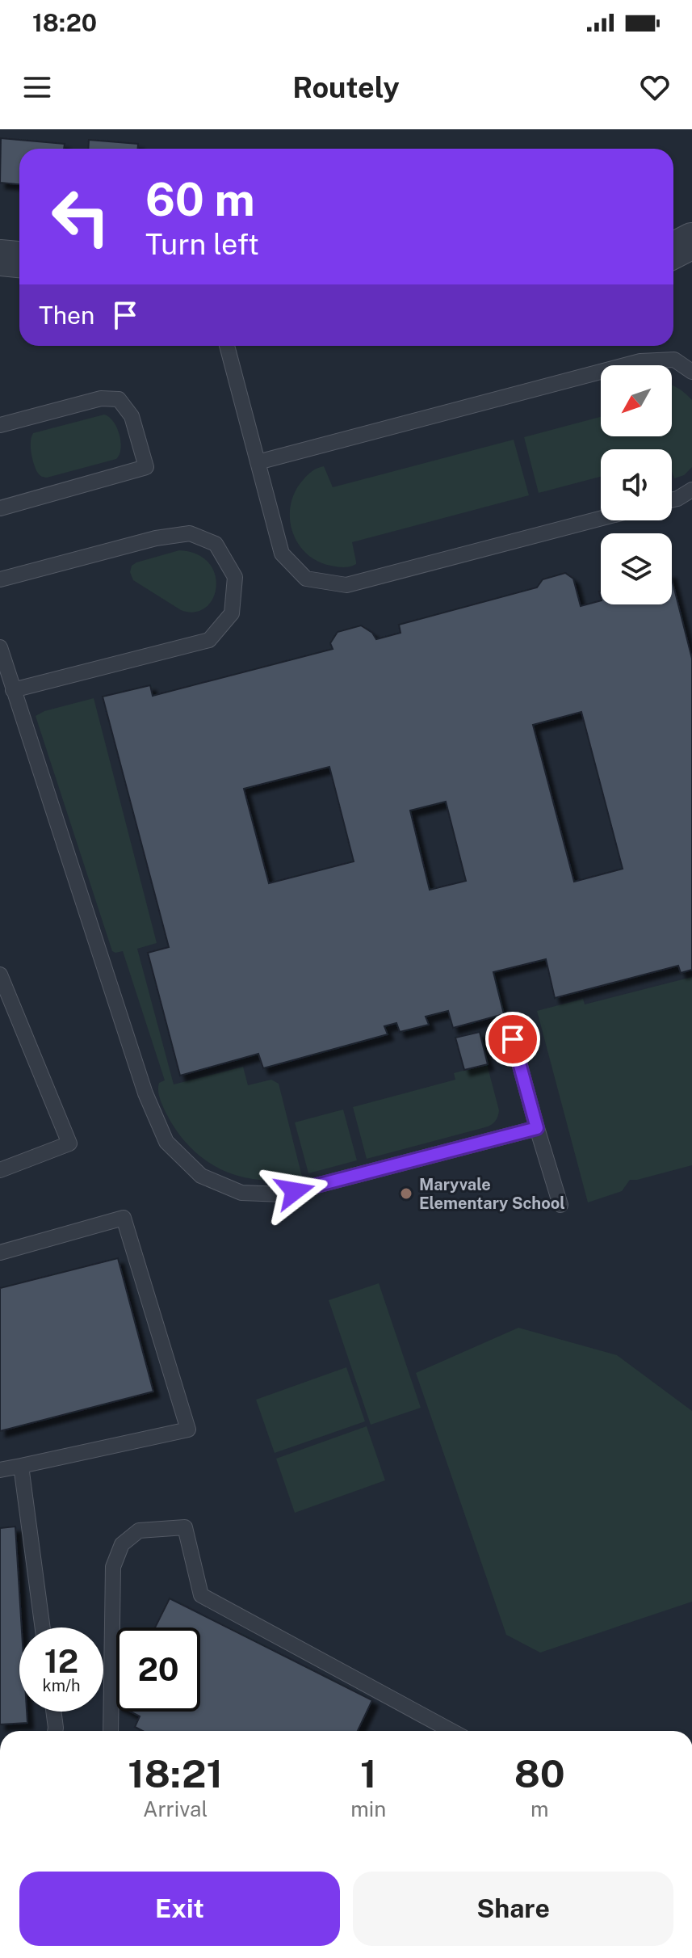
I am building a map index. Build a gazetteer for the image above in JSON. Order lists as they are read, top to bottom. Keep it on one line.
{"places":["Maryvale Elementary School"],"north":"bottom left","page":{"status":"18:20","header":"Routely","turn":["60 m","Turn left"],"then":"Then","speed":"12 km/h","limit":"20","eta":["18:21","Arrival","1","min","80","m"],"buttons":["Exit","Share"]}}
